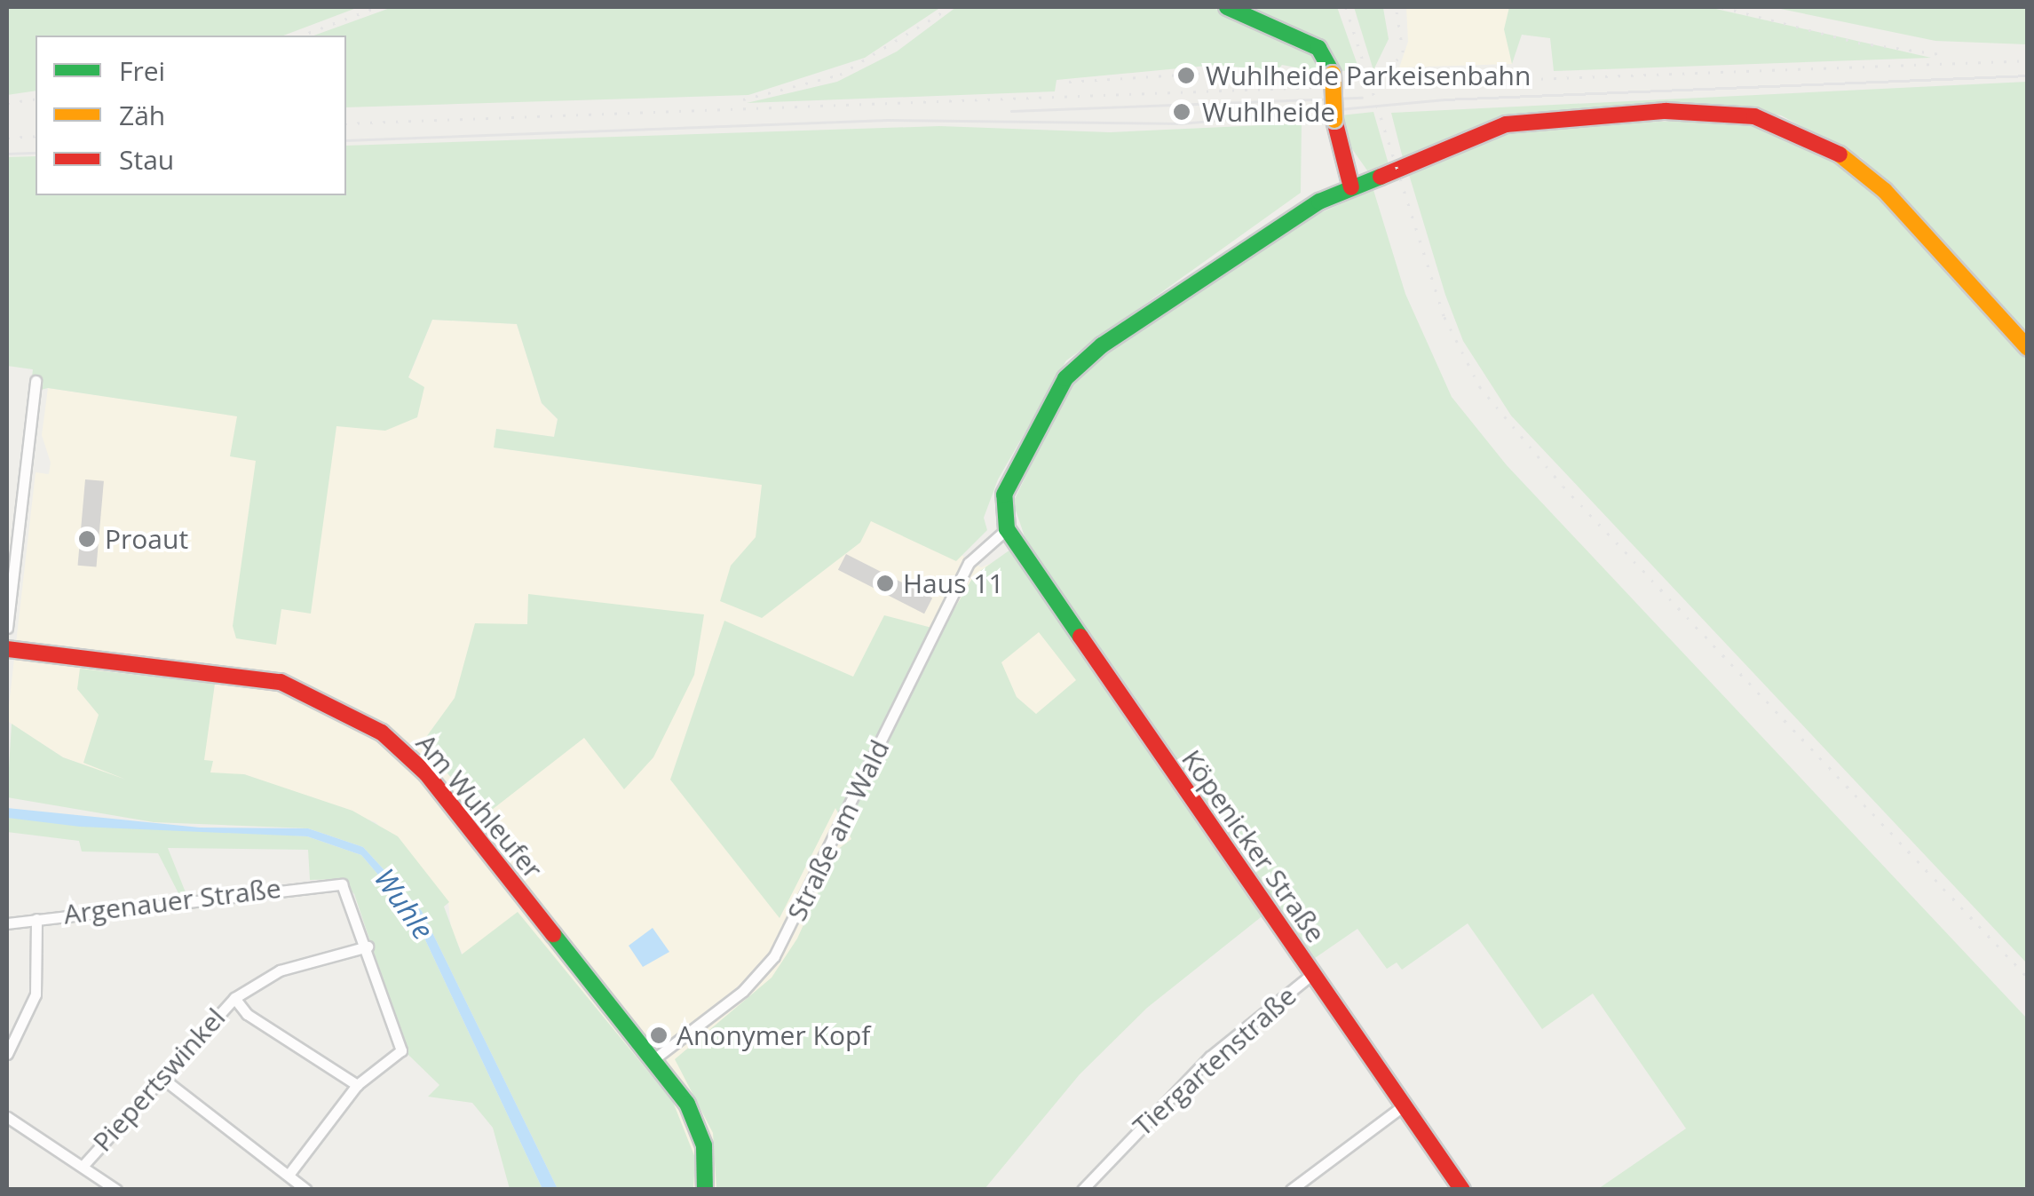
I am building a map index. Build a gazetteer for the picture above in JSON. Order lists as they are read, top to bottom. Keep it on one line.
{"streets":{"street":["Am Wuhleufer","Straße am Wald","Köpenicker Straße","Argenauer Straße","Tiergartenstraße","Piepertswinkel"]},"crossings":[["Am Wuhleufer","Straße am Wald"],["Straße am Wald","Köpenicker Straße"],["Köpenicker Straße","Tiergartenstraße"],["Argenauer Straße","Piepertswinkel"]],"water":["Wuhle"],"places":["Wuhlheide Parkeisenbahn","Wuhlheide","Proaut","Haus 11","Anonymer Kopf"],"legend":["Frei","Zäh","Stau"]}
